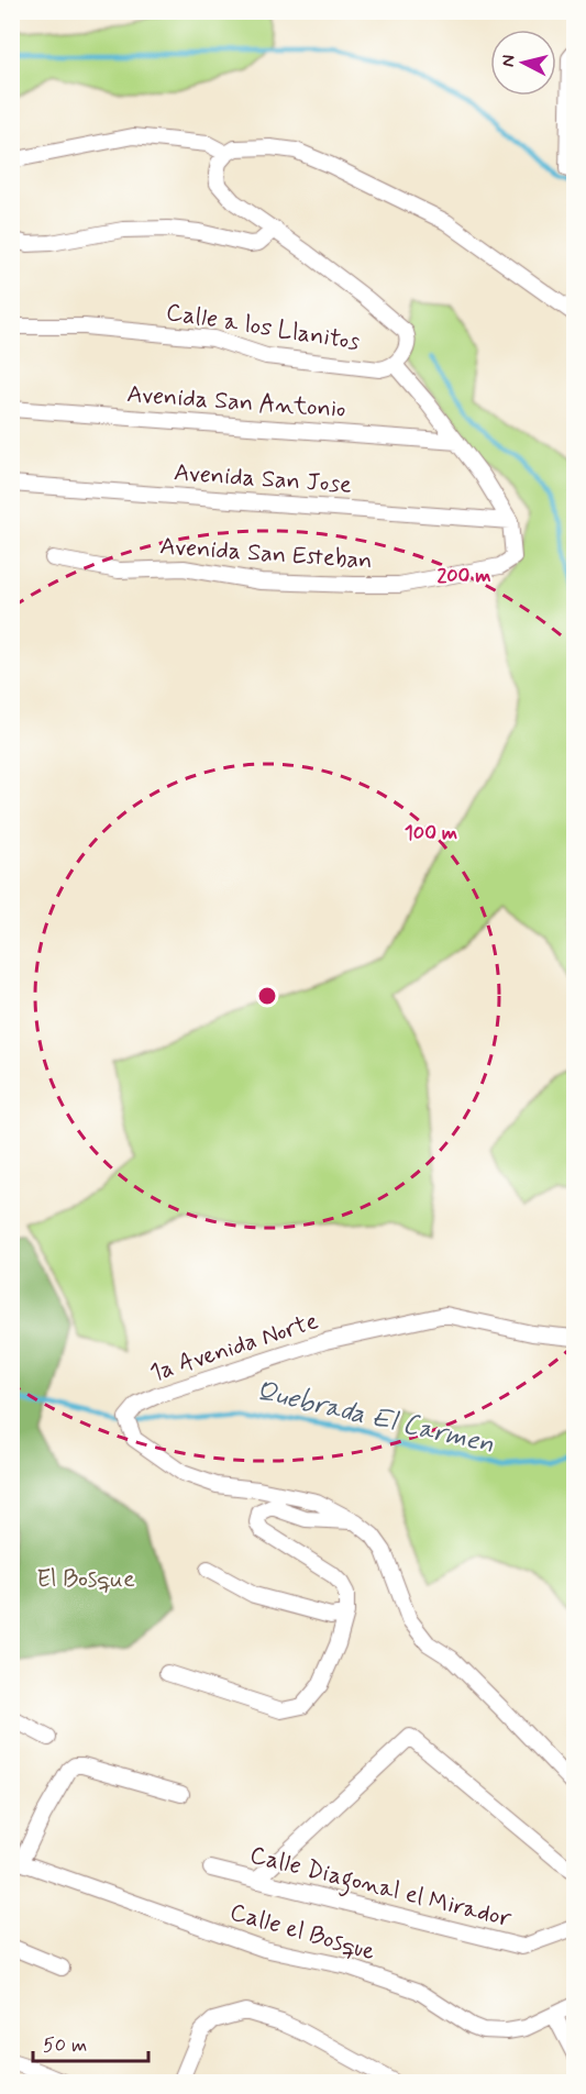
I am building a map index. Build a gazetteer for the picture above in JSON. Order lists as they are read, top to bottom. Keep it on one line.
{"streets":{"street":["Calle a los Llanitos","Avenida San Antonio","Avenida San Jose","Avenida San Esteban","1a Avenida Norte","Calle Diagonal el Mirador","Calle el Bosque"]},"crossings":[["Avenida San Jose","Avenida San Esteban"]],"water":["Quebrada El Carmen"],"parks":["El Bosque"],"scale_bar":"50 m","north":"left","rings":["200 m","100 m"]}
